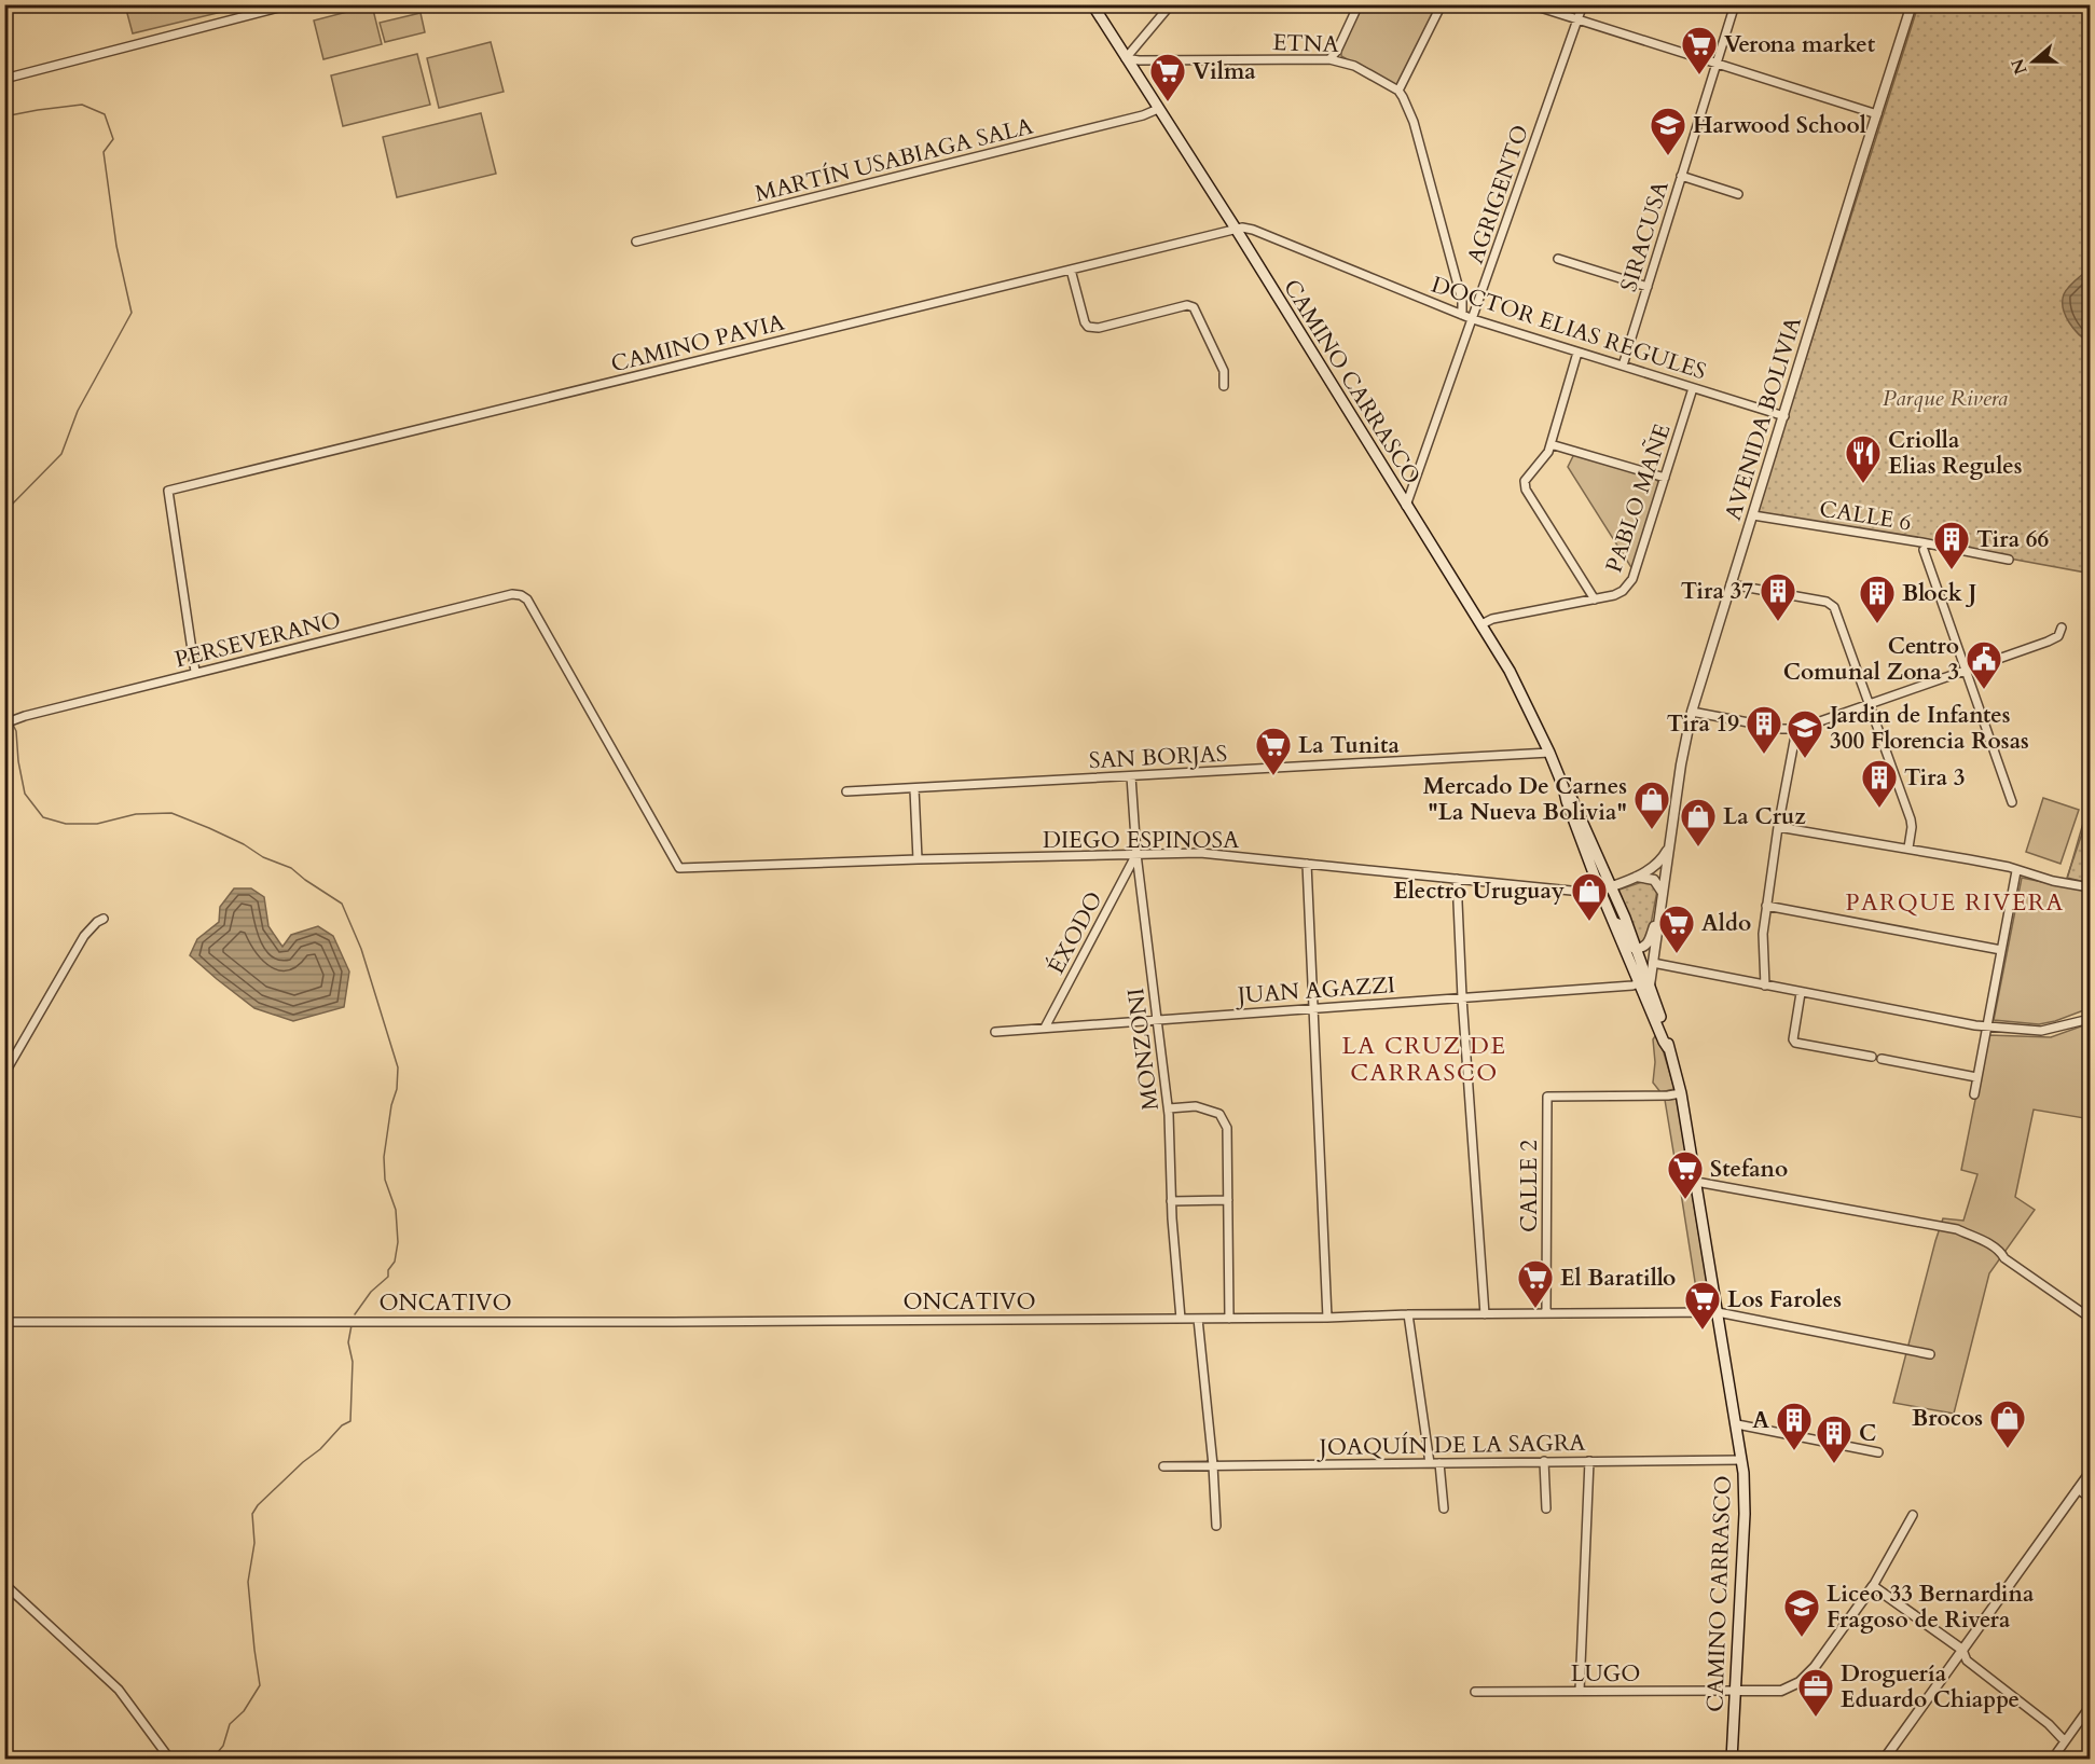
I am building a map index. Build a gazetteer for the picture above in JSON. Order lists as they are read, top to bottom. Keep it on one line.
{"streets":{"main road":["CAMINO CARRASCO"],"street":["ETNA","MARTÍN USABIAGA SALA","AGRIGENTO","SIRACUSA","DOCTOR ELIAS REGULES","CAMINO PAVIA","AVENIDA BOLIVIA","PABLO MAÑE","CALLE 6","PERSEVERANO","SAN BORJAS","DIEGO ESPINOSA","ÉXODO","JUAN AGAZZI","MONZONI","CALLE 2","ONCATIVO","JOAQUÍN DE LA SAGRA","LUGO"]},"crossings":[["ETNA","CAMINO CARRASCO"],["MARTÍN USABIAGA SALA","CAMINO CARRASCO"],["AGRIGENTO","DOCTOR ELIAS REGULES"],["AGRIGENTO","CAMINO CARRASCO"],["SIRACUSA","DOCTOR ELIAS REGULES"],["DOCTOR ELIAS REGULES","CAMINO PAVIA"],["DOCTOR ELIAS REGULES","CAMINO CARRASCO"],["DOCTOR ELIAS REGULES","AVENIDA BOLIVIA"],["DOCTOR ELIAS REGULES","PABLO MAÑE"],["CAMINO PAVIA","CAMINO CARRASCO"],["CAMINO PAVIA","PERSEVERANO"],["CAMINO CARRASCO","AVENIDA BOLIVIA"],["CAMINO CARRASCO","PABLO MAÑE"],["CAMINO CARRASCO","SAN BORJAS"],["CAMINO CARRASCO","DIEGO ESPINOSA"],["CAMINO CARRASCO","JUAN AGAZZI"],["CAMINO CARRASCO","CALLE 2"],["CAMINO CARRASCO","ONCATIVO"],["CAMINO CARRASCO","JOAQUÍN DE LA SAGRA"],["CAMINO CARRASCO","LUGO"],["AVENIDA BOLIVIA","CALLE 6"],["AVENIDA BOLIVIA","JUAN AGAZZI"],["PERSEVERANO","DIEGO ESPINOSA"],["SAN BORJAS","MONZONI"],["DIEGO ESPINOSA","ÉXODO"],["DIEGO ESPINOSA","MONZONI"],["ÉXODO","JUAN AGAZZI"],["ÉXODO","MONZONI"],["JUAN AGAZZI","MONZONI"],["MONZONI","ONCATIVO"],["CALLE 2","ONCATIVO"]],"districts":["PARQUE RIVERA","LA CRUZ DE CARRASCO"],"parks":["Parque Rivera"],"places":{"supermarket":["Verona market","Vilma","La Tunita","Aldo","Stefano","El Baratillo","Los Faroles"],"school or university":["Harwood School","Jardin de Infantes 300 Florencia Rosas","Liceo 33 Bernardina Fragoso de Rivera"],"restaurant":["Criolla Elias Regules"],"building":["Tira 66","Tira 37","Block J","Tira 19","Tira 3","A","C"],"public building":["Centro Comunal Zona 3"],"shop":["Mercado De Carnes \"La Nueva Bolivia\"","La Cruz","Electro Uruguay","Brocos"],"office":["Droguería Eduardo Chiappe"]},"north":"left"}
